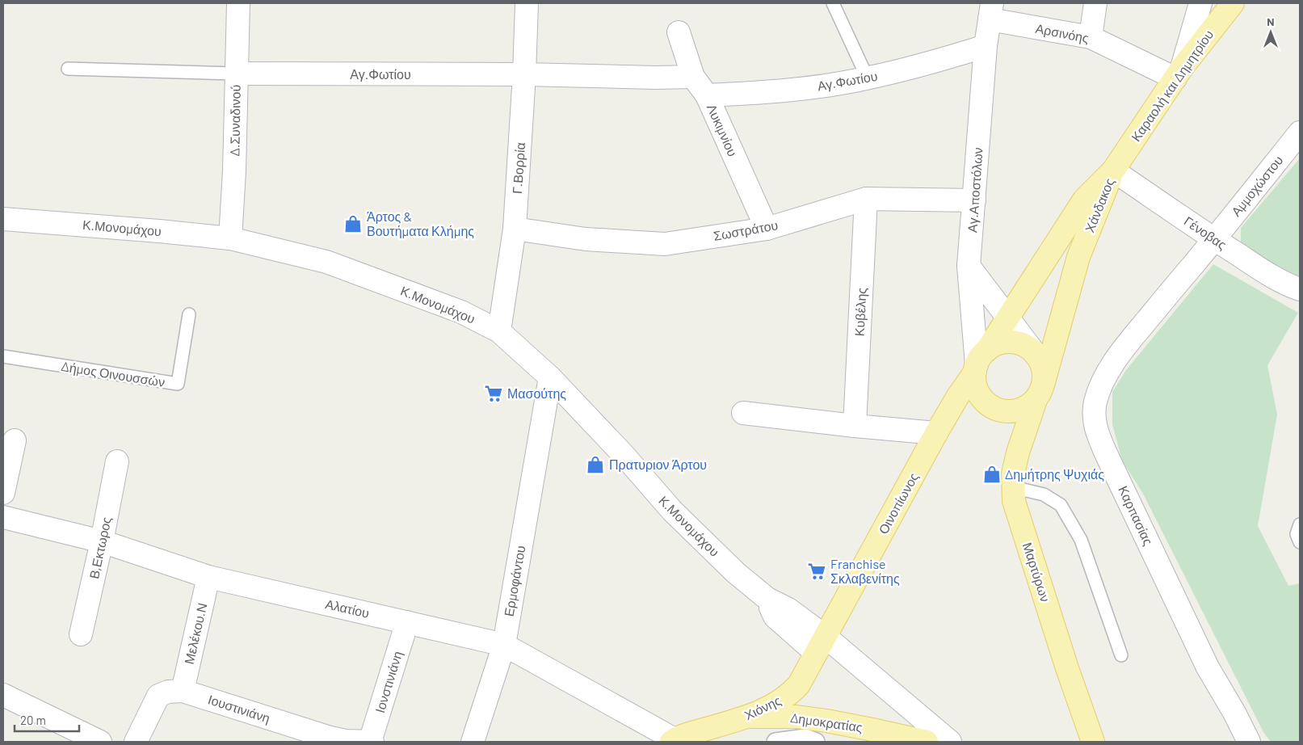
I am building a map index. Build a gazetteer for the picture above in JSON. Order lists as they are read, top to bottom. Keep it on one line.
{"streets":{"main road":["Καραολή και Δημητρίου","Χάνδακος","Οινοπίωνος","Μαρτύρων","Χιόνης","Δημοκρατίας"],"street":["Αρσινόης","Αγ.Φωτίου","Δ.Συναδινού","Λυκιμνίου","Γ.Βορρία","Αμμοχώστου","Αγ.Αποστόλων","Κ.Μονομάχου","Σωστράτου","Γένοβας","Κυβέλης","Καρπασίας","Β,Εκτωρος","Ερμοφάντου","Αλατίου","Μελέκου.Ν","Ιονστινιάνη","Ιουστινιάνη"],"lane":["Δήμος Οινουσσών"]},"crossings":[["Αρσινόης","Αγ.Φωτίου"],["Αρσινόης","Καραολή και Δημητρίου"],["Αρσινόης","Αγ.Αποστόλων"],["Αγ.Φωτίου","Δ.Συναδινού"],["Αγ.Φωτίου","Λυκιμνίου"],["Αγ.Φωτίου","Γ.Βορρία"],["Αγ.Φωτίου","Αγ.Αποστόλων"],["Καραολή και Δημητρίου","Χάνδακος"],["Καραολή και Δημητρίου","Γένοβας"],["Δ.Συναδινού","Κ.Μονομάχου"],["Λυκιμνίου","Σωστράτου"],["Γ.Βορρία","Κ.Μονομάχου"],["Γ.Βορρία","Σωστράτου"],["Αμμοχώστου","Γένοβας"],["Αμμοχώστου","Καρπασίας"],["Αγ.Αποστόλων","Χάνδακος"],["Αγ.Αποστόλων","Σωστράτου"],["Αγ.Αποστόλων","Οινοπίωνος"],["Αγ.Αποστόλων","Μαρτύρων"],["Χάνδακος","Γένοβας"],["Χάνδακος","Οινοπίωνος"],["Χάνδακος","Μαρτύρων"],["Κ.Μονομάχου","Οινοπίωνος"],["Κ.Μονομάχου","Ερμοφάντου"],["Κ.Μονομάχου","Χιόνης"],["Σωστράτου","Κυβέλης"],["Γένοβας","Καρπασίας"],["Οινοπίωνος","Μαρτύρων"],["Οινοπίωνος","Χιόνης"],["Β,Εκτωρος","Αλατίου"],["Ερμοφάντου","Αλατίου"],["Αλατίου","Μελέκου.Ν"],["Αλατίου","Ιονστινιάνη"],["Αλατίου","Χιόνης"],["Μελέκου.Ν","Ιουστινιάνη"],["Ιονστινιάνη","Ιουστινιάνη"],["Χιόνης","Δημοκρατίας"]],"places":{"shop":["Άρτος & Βουτήματα Κλήμης","Πρατυριον Άρτου","Δημήτρης Ψυχιάς"],"supermarket":["Μασούτης","Franchise Σκλαβενίτης"]},"scale_bar":"20 m","north":"top"}
